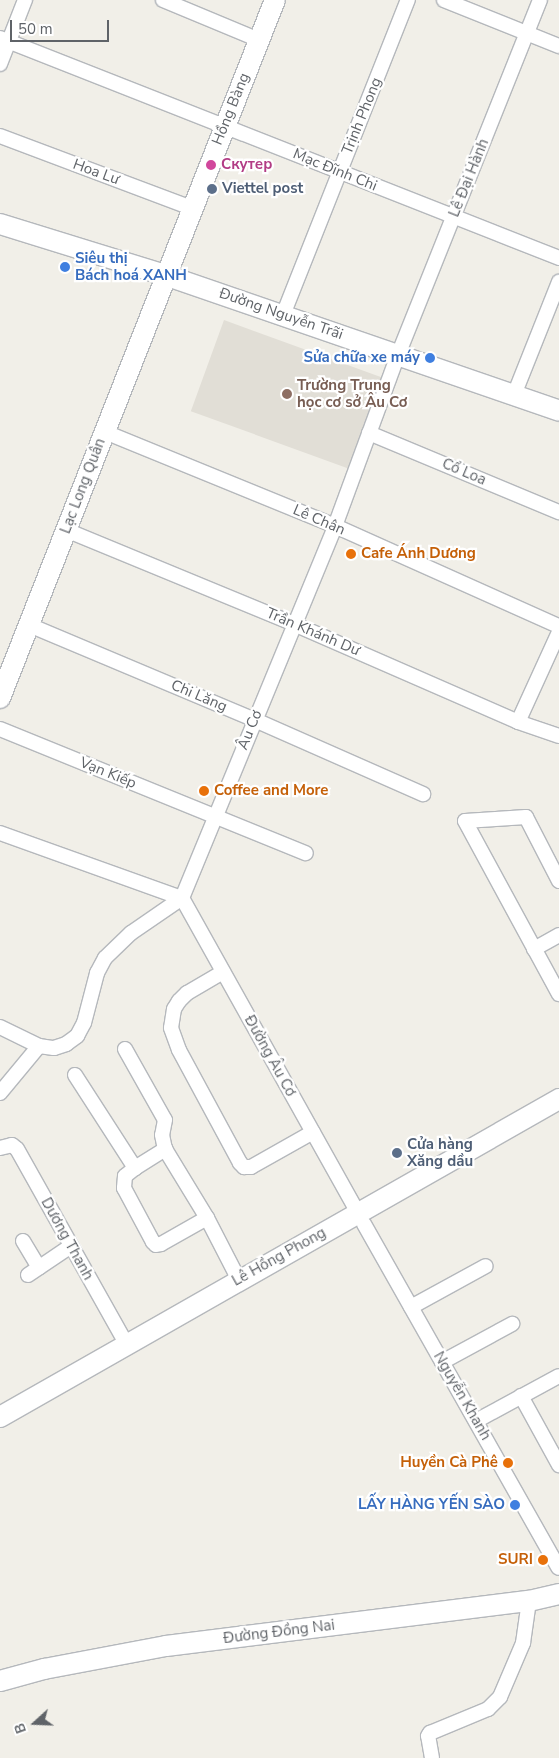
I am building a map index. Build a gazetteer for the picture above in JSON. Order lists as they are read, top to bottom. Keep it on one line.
{"streets":{"street":["Hồng Bàng","Trịnh Phong","Mạc Đĩnh Chi","Hoa Lư","Lê Đại Hành","Đường Nguyễn Trãi","Cổ Loa","Lạc Long Quân","Lê Chân","Trần Khánh Dư","Chi Lăng","Âu Cơ","Vạn Kiếp","Đường Âu Cơ","Dương Thanh","Lê Hồng Phong","Nguyễn Khanh","Đường Đồng Nai"]},"crossings":[["Hồng Bàng","Mạc Đĩnh Chi"],["Hồng Bàng","Hoa Lư"],["Hồng Bàng","Đường Nguyễn Trãi"],["Hồng Bàng","Lạc Long Quân"],["Trịnh Phong","Mạc Đĩnh Chi"],["Trịnh Phong","Đường Nguyễn Trãi"],["Mạc Đĩnh Chi","Lê Đại Hành"],["Lê Đại Hành","Đường Nguyễn Trãi"],["Lê Đại Hành","Âu Cơ"],["Đường Nguyễn Trãi","Lạc Long Quân"],["Đường Nguyễn Trãi","Âu Cơ"],["Cổ Loa","Âu Cơ"],["Lạc Long Quân","Lê Chân"],["Lạc Long Quân","Trần Khánh Dư"],["Lạc Long Quân","Chi Lăng"],["Lê Chân","Âu Cơ"],["Trần Khánh Dư","Âu Cơ"],["Chi Lăng","Âu Cơ"],["Âu Cơ","Vạn Kiếp"],["Âu Cơ","Đường Âu Cơ"],["Đường Âu Cơ","Lê Hồng Phong"],["Đường Âu Cơ","Nguyễn Khanh"],["Dương Thanh","Lê Hồng Phong"],["Lê Hồng Phong","Nguyễn Khanh"]],"places":["Скутер","Viettel post","Siêu thị Bách hoá XANH","Sửa chữa xe máy","Trường Trung học cơ sở Âu Cơ","Cafe Ánh Dương","Coffee and More","Cửa hàng Xăng dầu","Huyền Cà Phê","LẤY HÀNG YẾN SÀO","SURI"],"scale_bar":"50 m","north":"left"}
